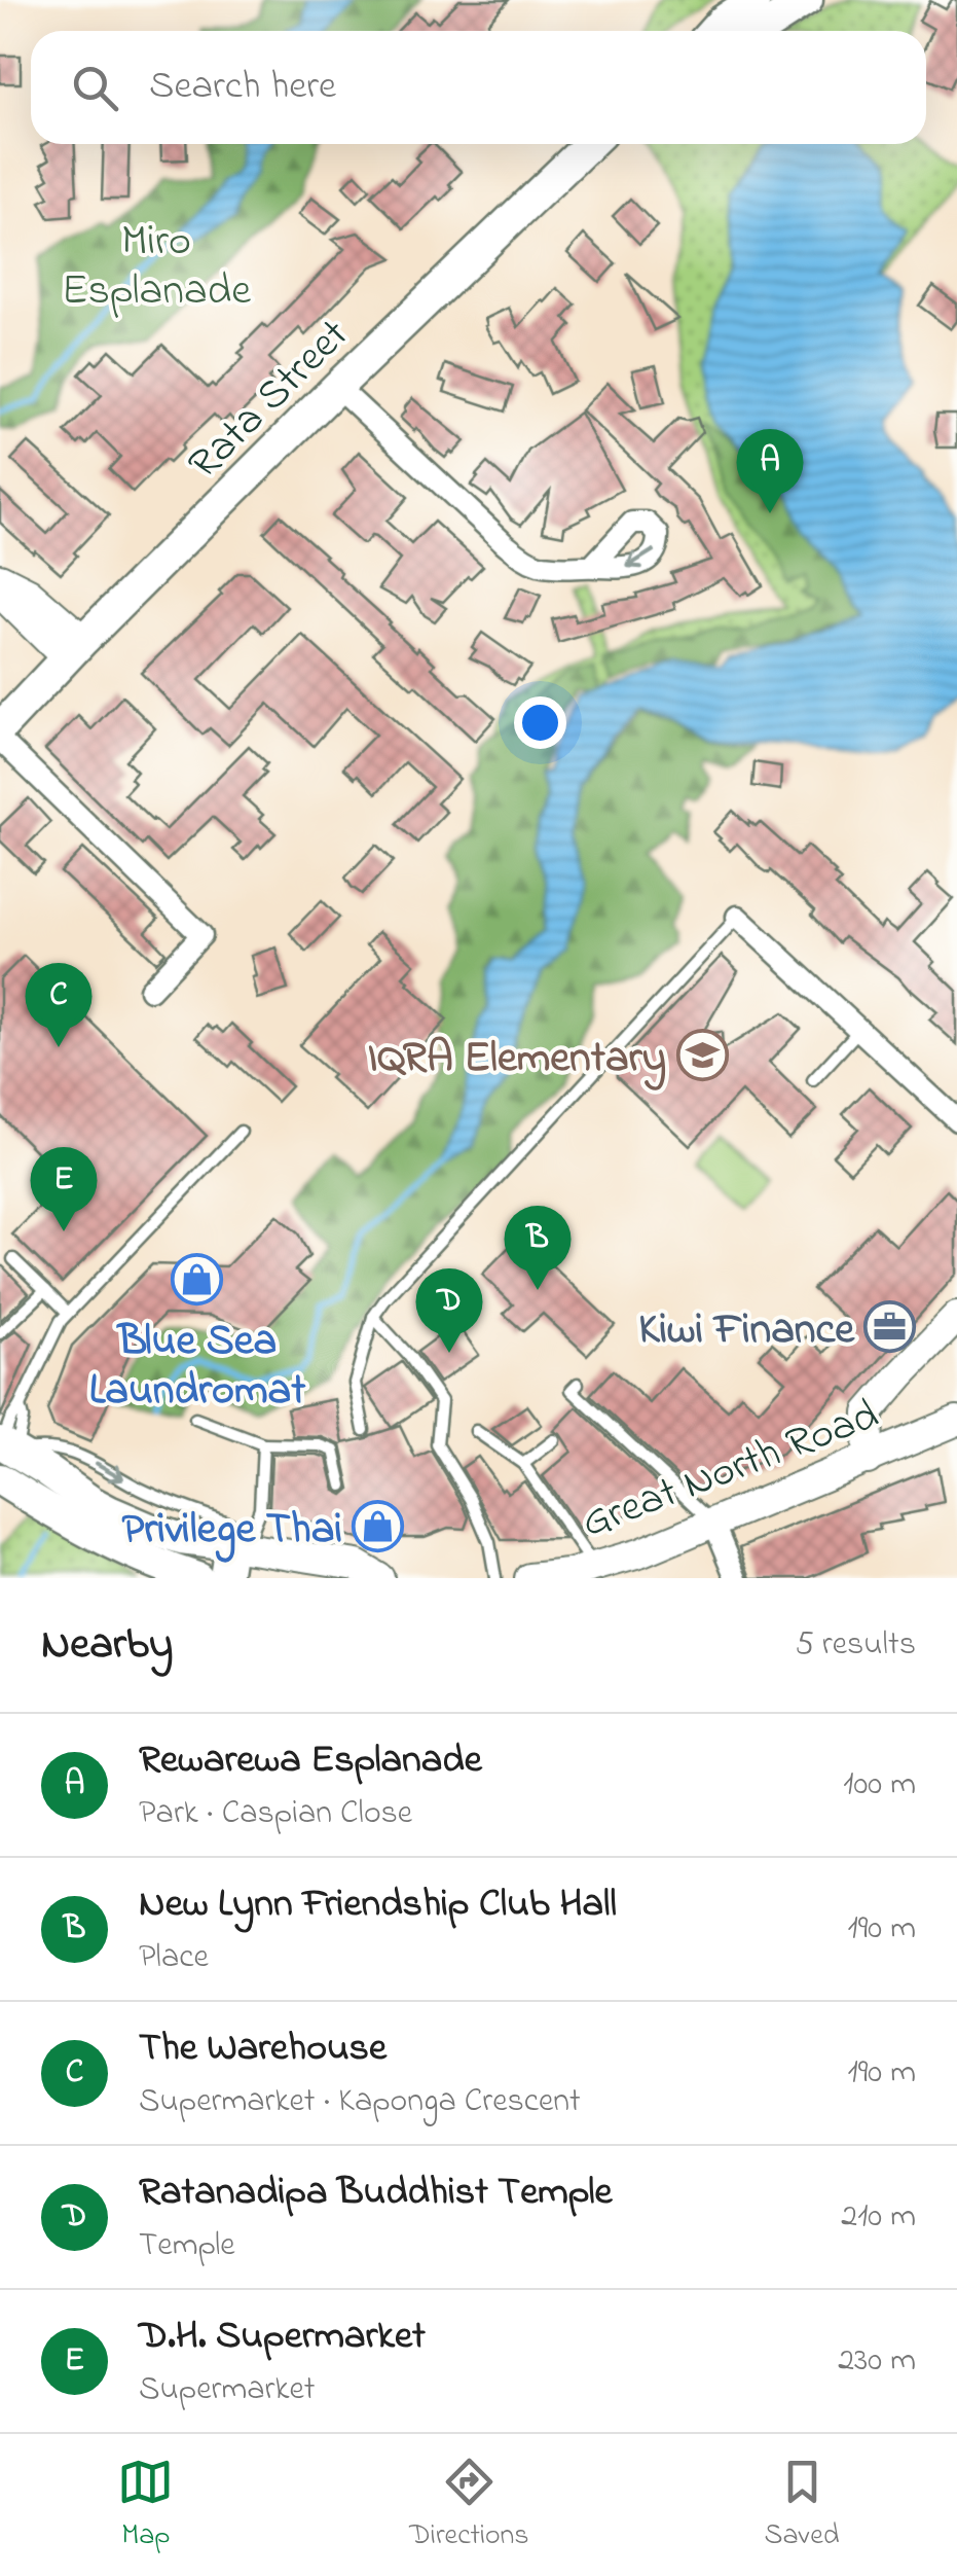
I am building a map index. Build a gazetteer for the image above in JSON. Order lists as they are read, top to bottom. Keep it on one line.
{"streets":{"main road":["Rata Street","Great North Road"]},"parks":["Miro Esplanade"],"places":{"school or university":["IQRA Elementary"],"shop":["Blue Sea Laundromat","Privilege Thai"],"office":["Kiwi Finance"]},"page":{"search":"Search here","pins":["A","C","E","B","D"],"heading":["Nearby","5 results"],"list":[{"mark":"A","name":"Rewarewa Esplanade","note":"Park · Caspian Close","value":"100 m"},{"mark":"B","name":"New Lynn Friendship Club Hall","note":"Place","value":"190 m"},{"mark":"C","name":"The Warehouse","note":"Supermarket · Kaponga Crescent","value":"190 m"},{"mark":"D","name":"Ratanadipa Buddhist Temple","note":"Temple","value":"210 m"},{"mark":"E","name":"D.H. Supermarket","note":"Supermarket","value":"230 m"}],"nav":["Map","Directions","Saved"]}}
